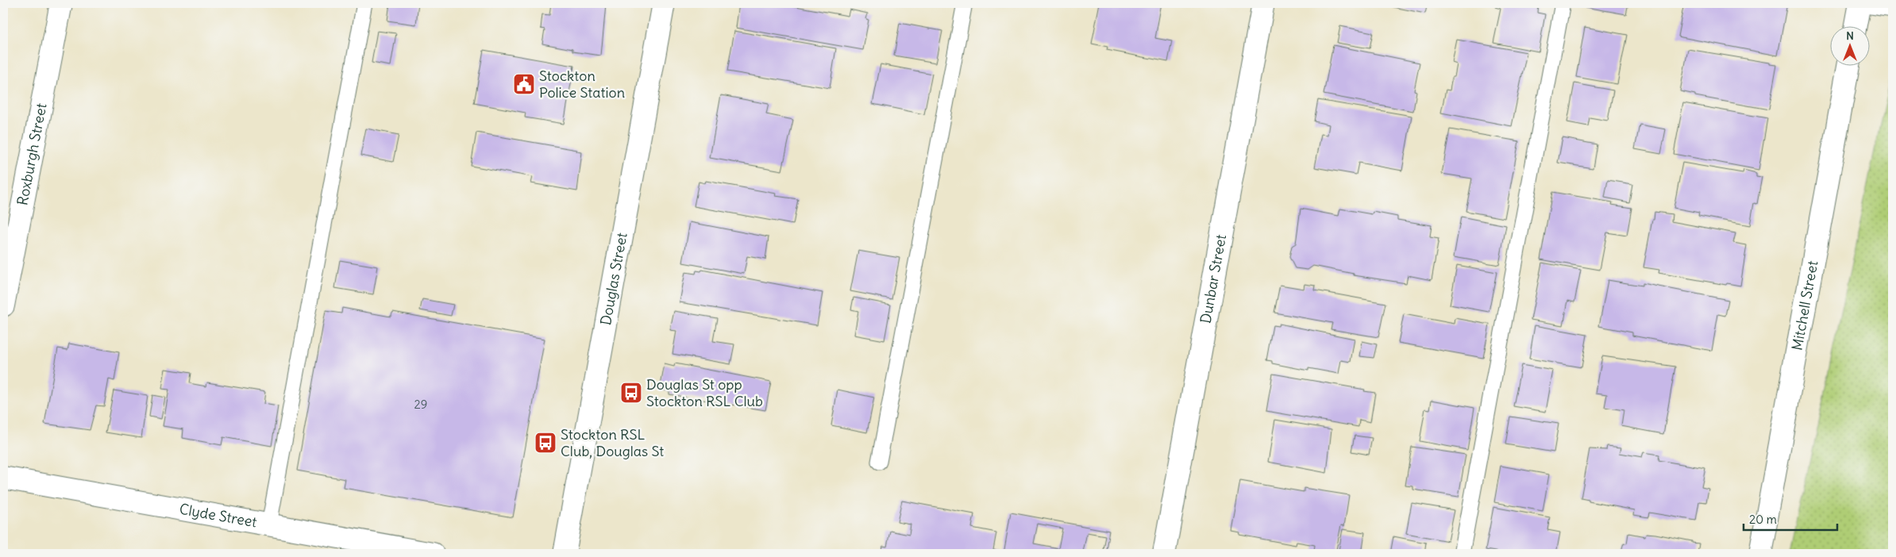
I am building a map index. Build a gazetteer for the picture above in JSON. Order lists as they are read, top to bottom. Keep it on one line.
{"streets":{"street":["Roxburgh Street","Douglas Street","Dunbar Street","Mitchell Street","Clyde Street"]},"places":{"public building":["Stockton Police Station"],"bus stop":["Douglas St opp Stockton RSL Club","Stockton RSL Club, Douglas St"]},"house_numbers":["29"],"scale_bar":"20 m","north":"top"}
